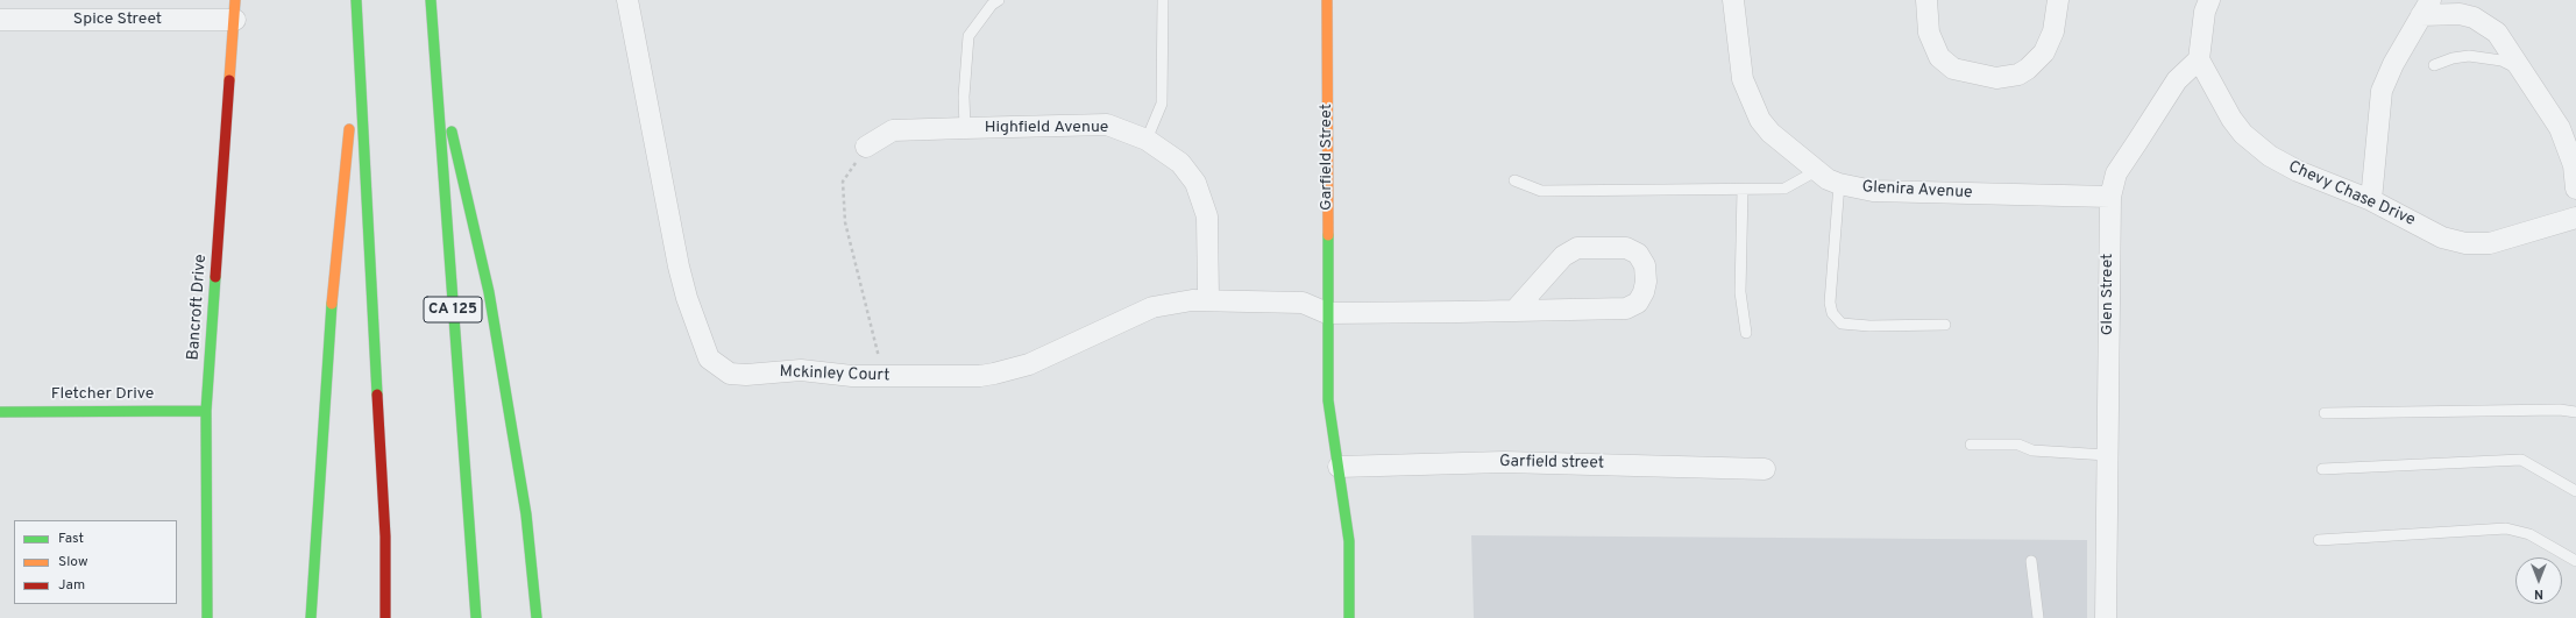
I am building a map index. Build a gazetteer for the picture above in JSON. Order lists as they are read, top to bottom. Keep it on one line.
{"streets":{"main road":["Garfield Street","Bancroft Drive","CA 125","Fletcher Drive"],"street":["Spice Street","Highfield Avenue","Glenira Avenue","Chevy Chase Drive","Glen Street","Mckinley Court","Garfield street"]},"crossings":[["Spice Street","Bancroft Drive"],["Highfield Avenue","Mckinley Court"],["Garfield Street","Garfield street"],["Glenira Avenue","Glen Street"],["Chevy Chase Drive","Glen Street"],["Bancroft Drive","Fletcher Drive"]],"legend":["Fast","Slow","Jam"],"north":"bottom"}
